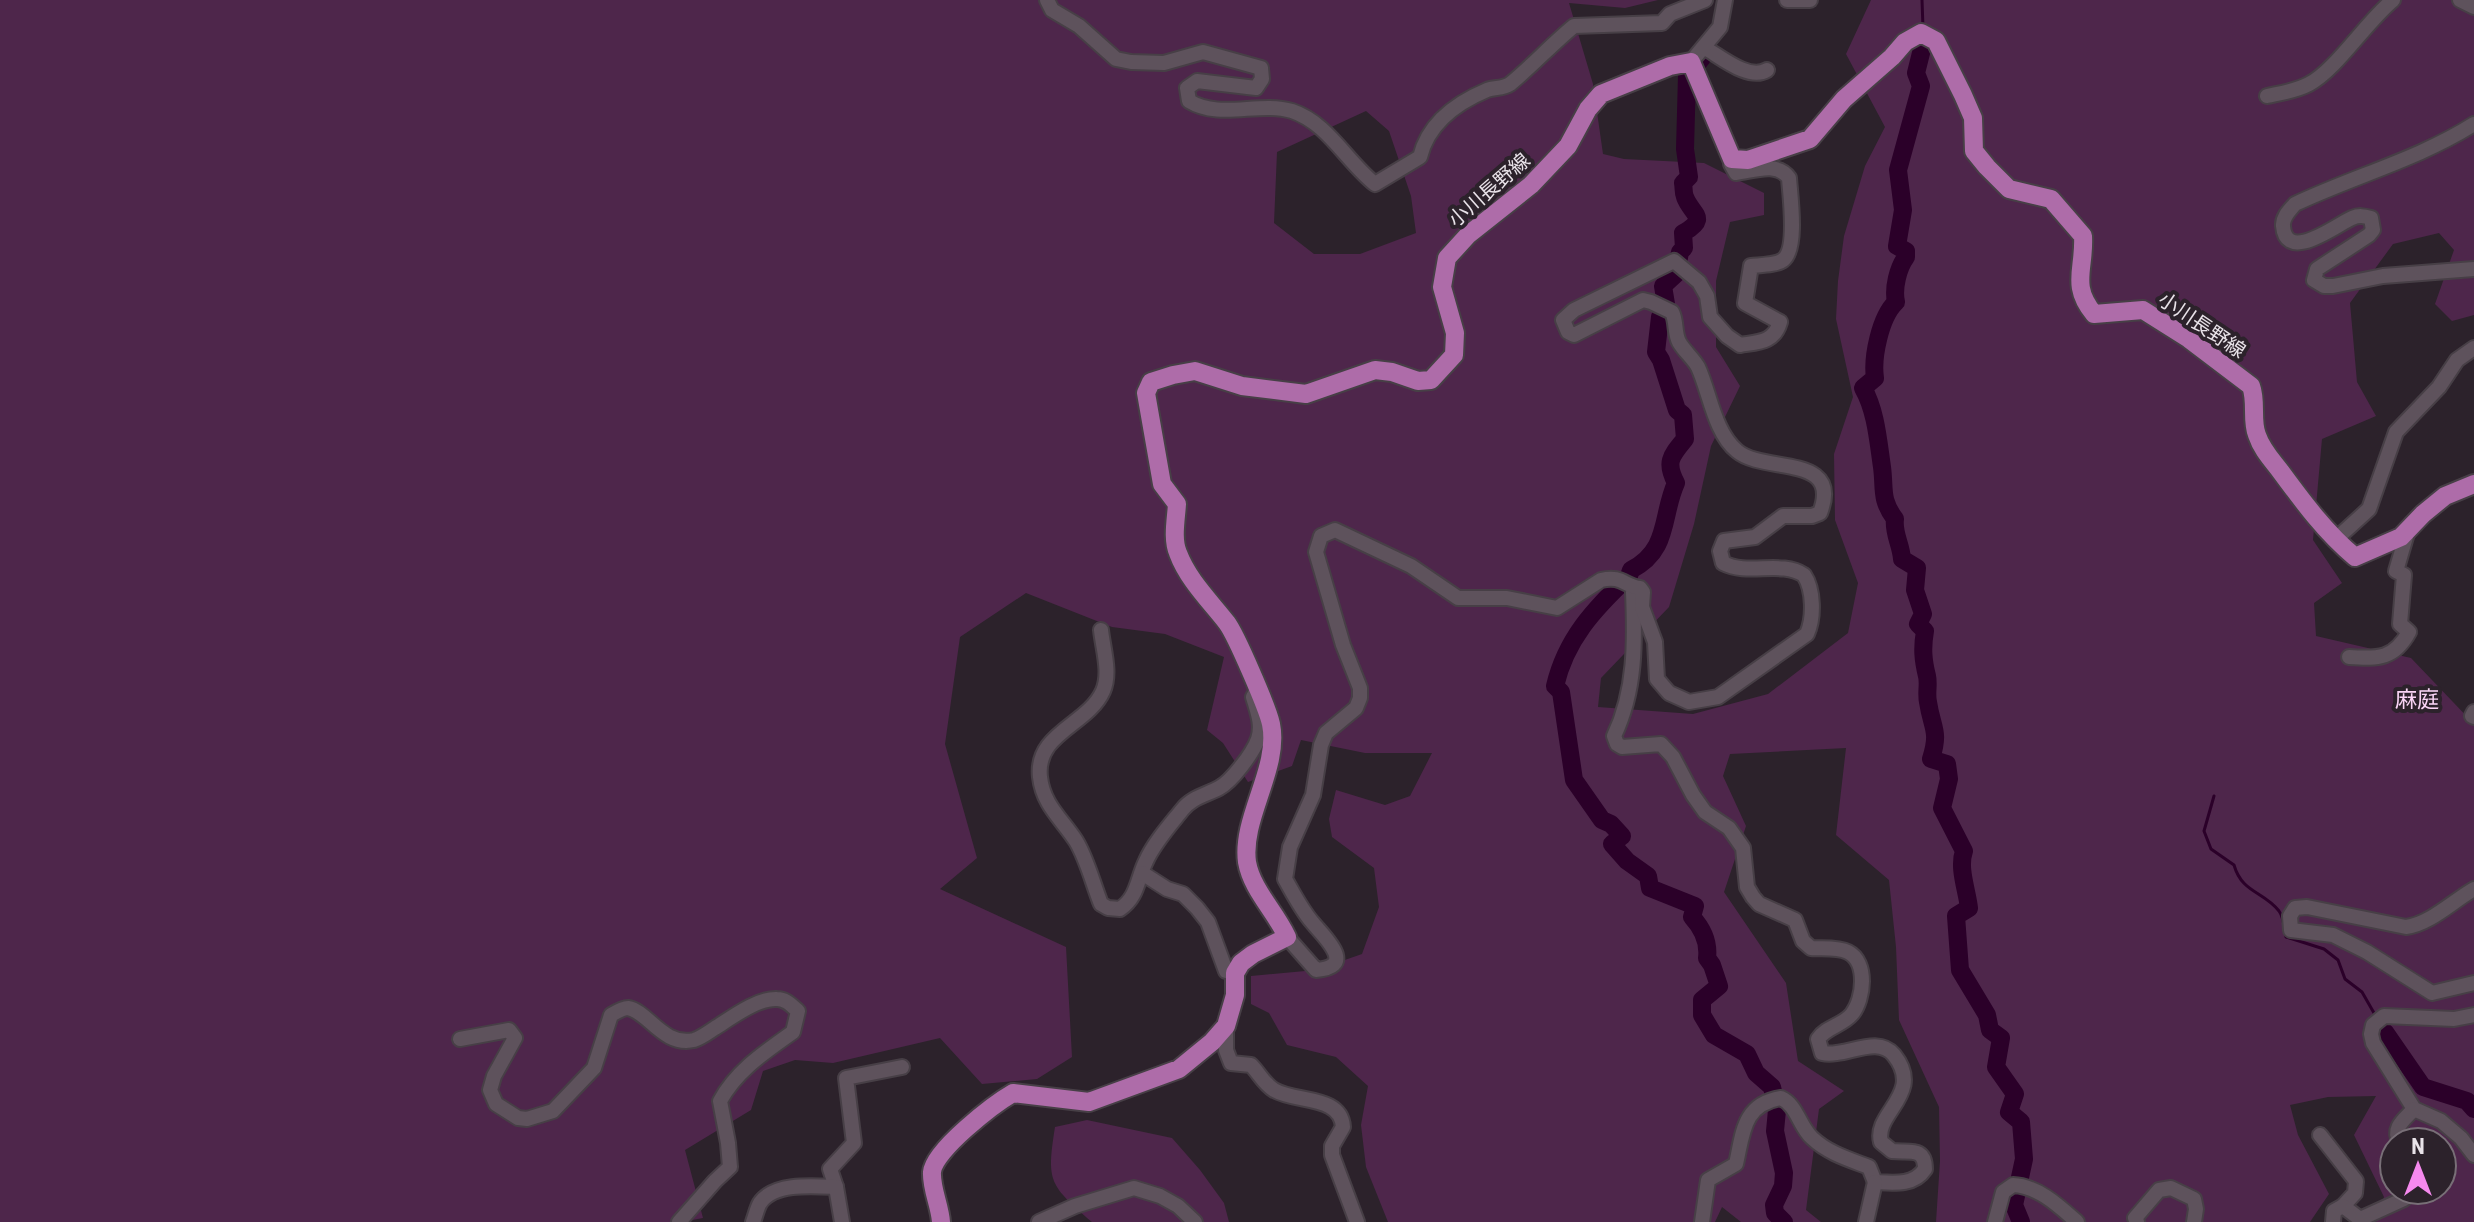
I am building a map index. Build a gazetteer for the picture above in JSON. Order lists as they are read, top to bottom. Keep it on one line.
{"streets":{"main road":["小川長野線"]},"districts":["麻庭"],"north":"top"}
